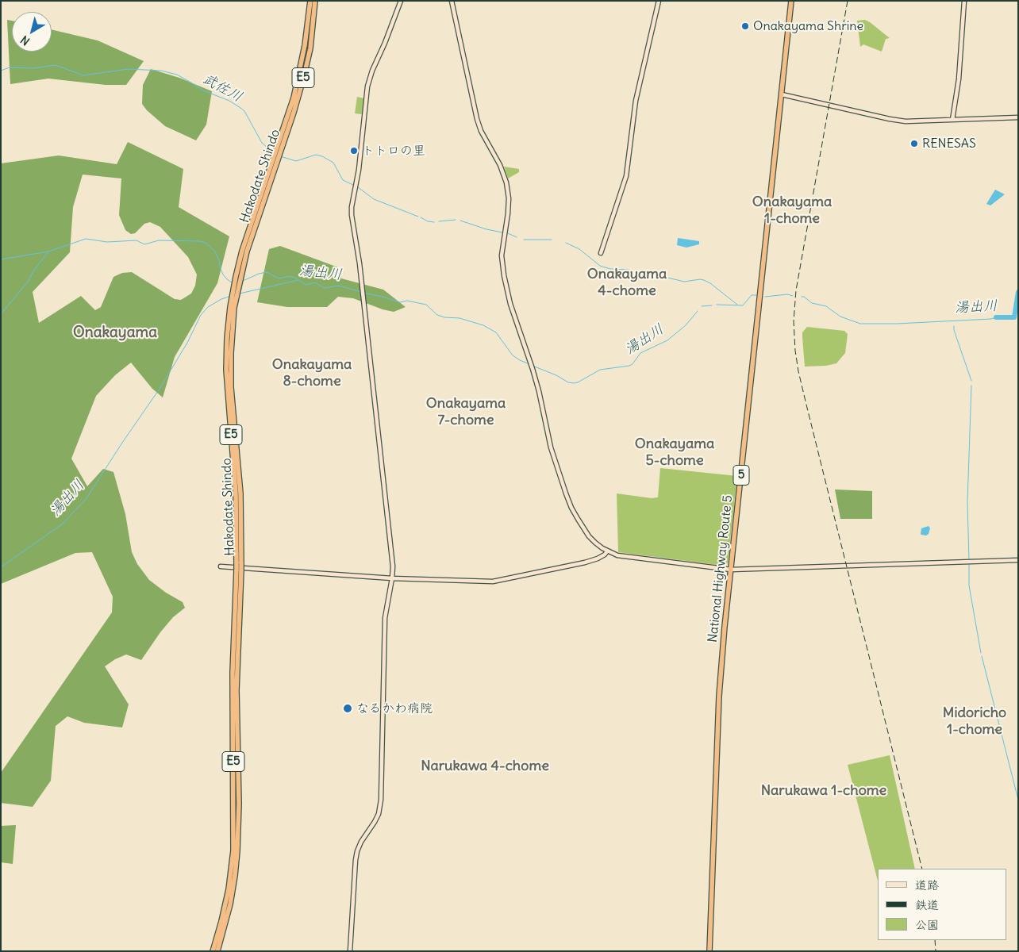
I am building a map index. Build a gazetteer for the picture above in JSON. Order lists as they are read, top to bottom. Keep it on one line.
{"streets":{"highway":["E5","Hakodate Shindo","5","National Highway Route 5"]},"districts":["Onakayama 1-chome","Onakayama 4-chome","Onakayama","Onakayama 8-chome","Onakayama 7-chome","Onakayama 5-chome","Midoricho 1-chome","Narukawa 4-chome","Narukawa 1-chome"],"water":["武佐川","湯出川"],"places":["Onakayama Shrine","RENESAS","トトロの里","なるかわ病院"],"legend":["道路","鉄道","公園"],"north":"bottom left"}
